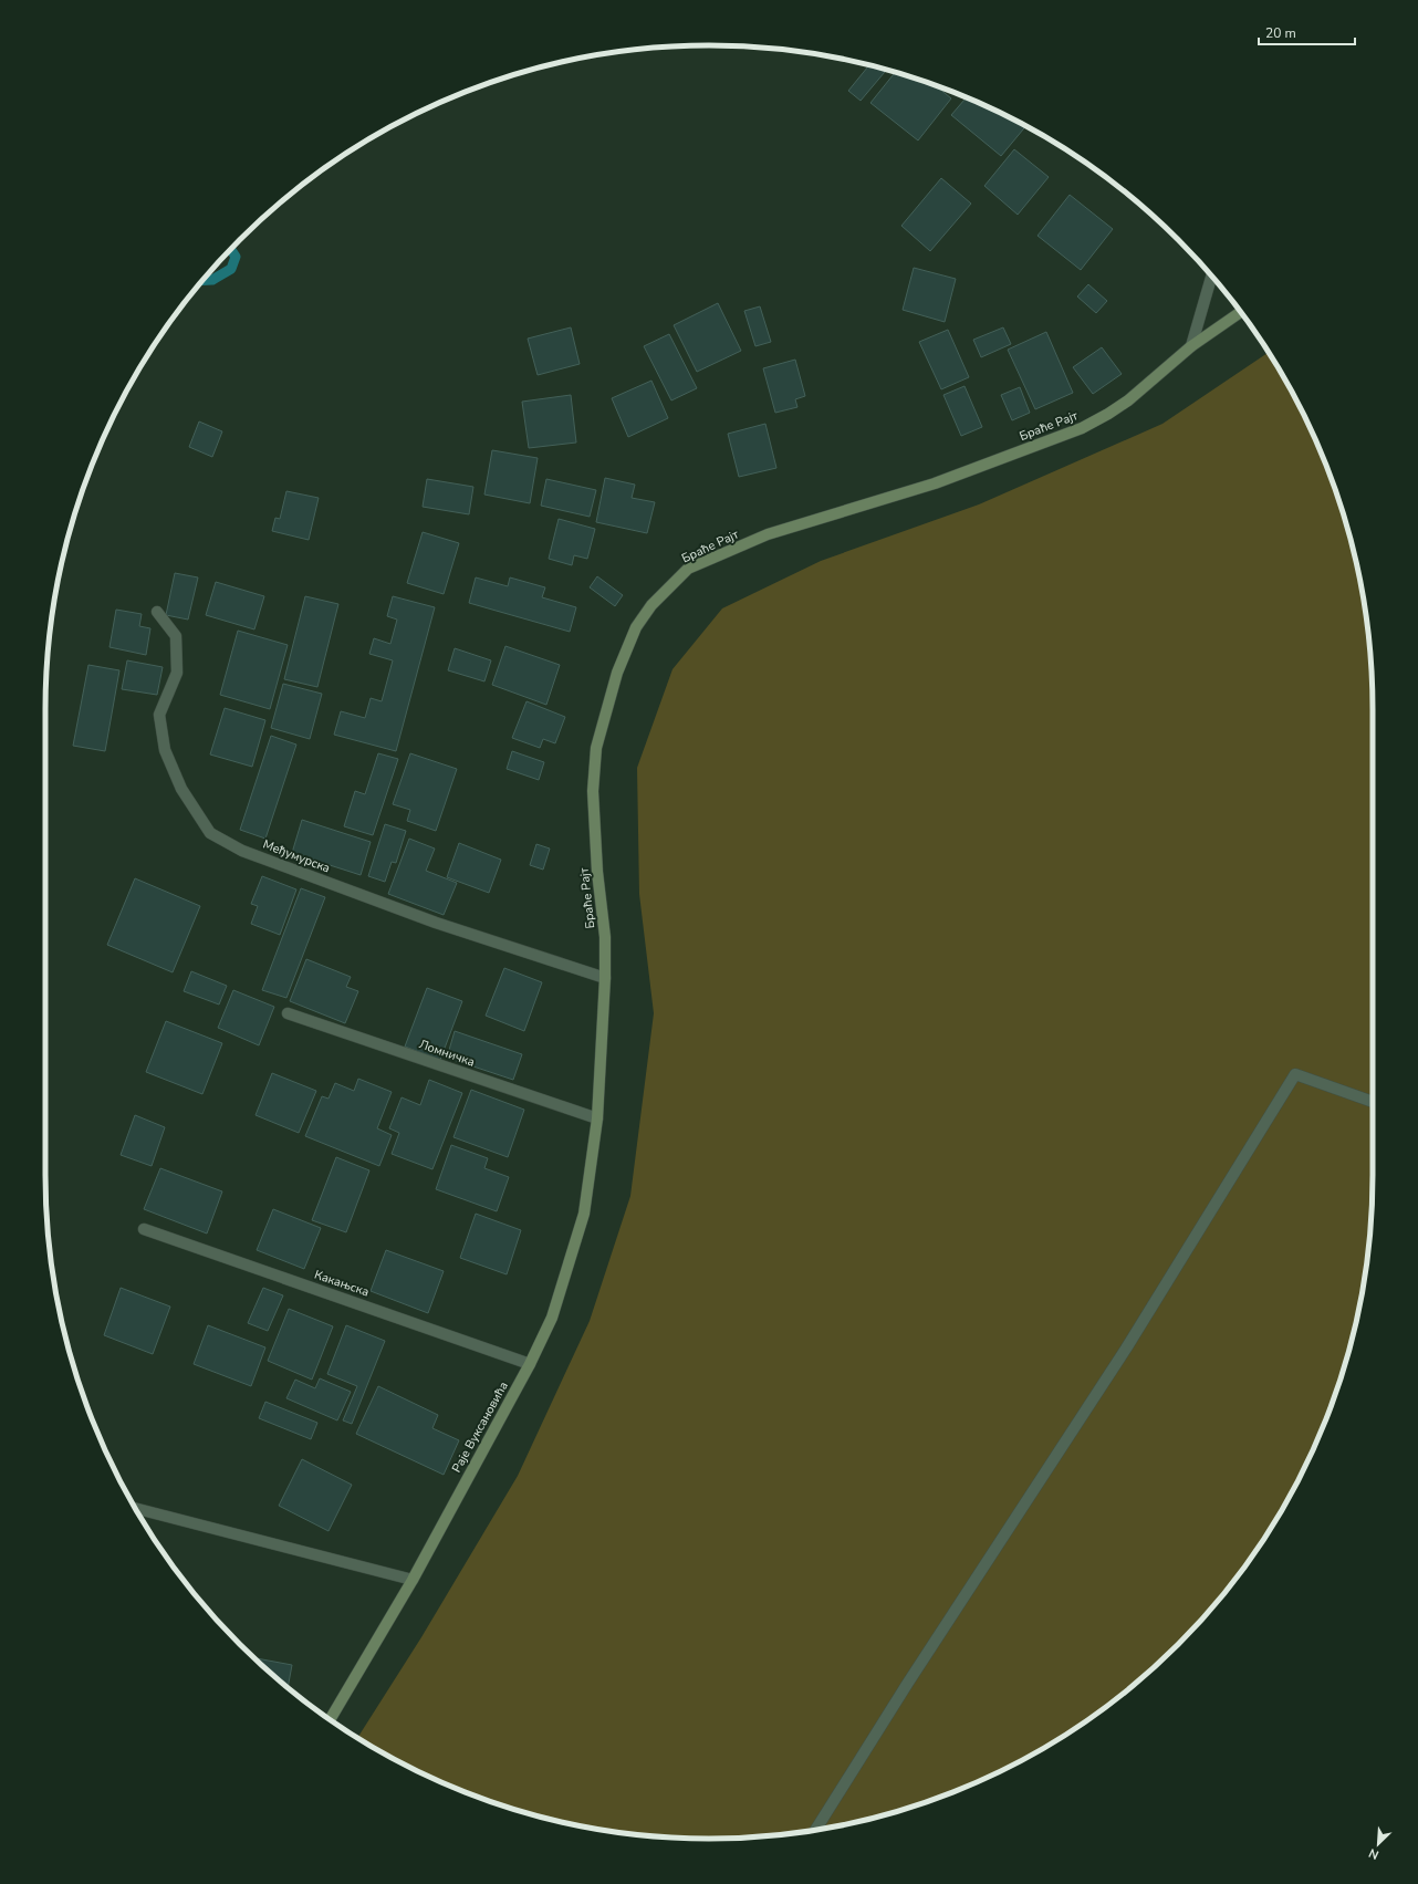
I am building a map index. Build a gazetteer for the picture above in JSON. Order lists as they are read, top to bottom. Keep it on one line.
{"streets":{"street":["Браће Рајт","Међумурска","Ломничка","Какањска","Раје Вуксановића"]},"crossings":[["Браће Рајт","Међумурска"],["Браће Рајт","Ломничка"],["Браће Рајт","Раје Вуксановића"],["Ломничка","Раје Вуксановића"],["Какањска","Раје Вуксановића"]],"scale_bar":"20 m","north":"bottom left"}
